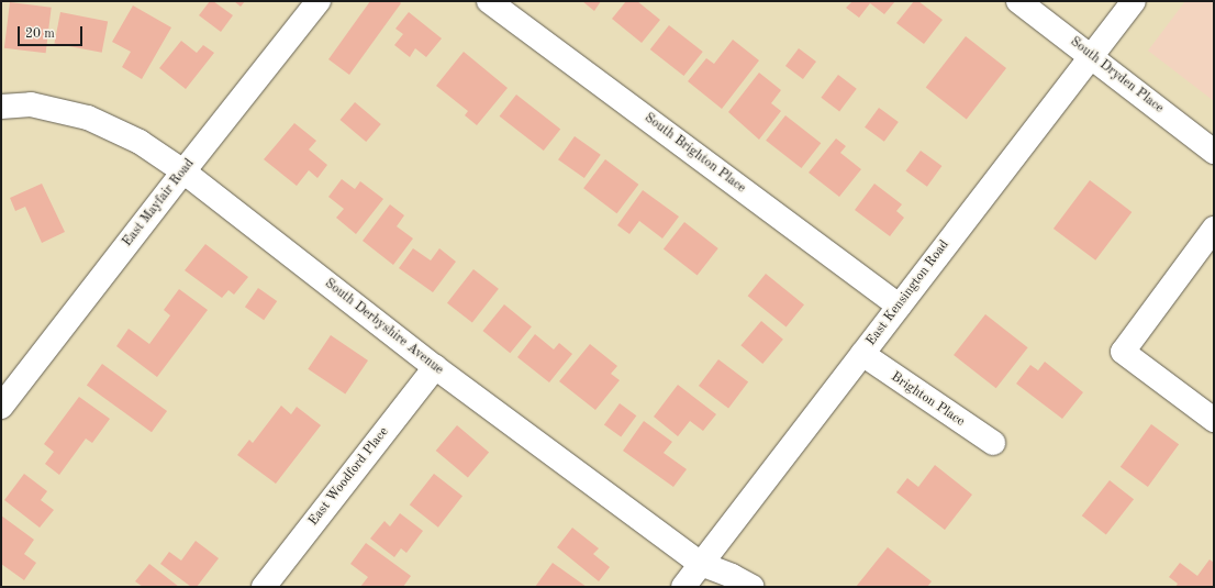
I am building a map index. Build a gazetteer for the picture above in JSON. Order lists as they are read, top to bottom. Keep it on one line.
{"streets":{"street":["South Dryden Place","South Brighton Place","East Mayfair Road","East Kensington Road","South Derbyshire Avenue","Brighton Place","East Woodford Place"]},"crossings":[["South Dryden Place","East Kensington Road"],["South Brighton Place","East Kensington Road"],["East Mayfair Road","South Derbyshire Avenue"],["East Kensington Road","South Derbyshire Avenue"],["East Kensington Road","Brighton Place"],["South Derbyshire Avenue","East Woodford Place"]],"scale_bar":"20 m"}
